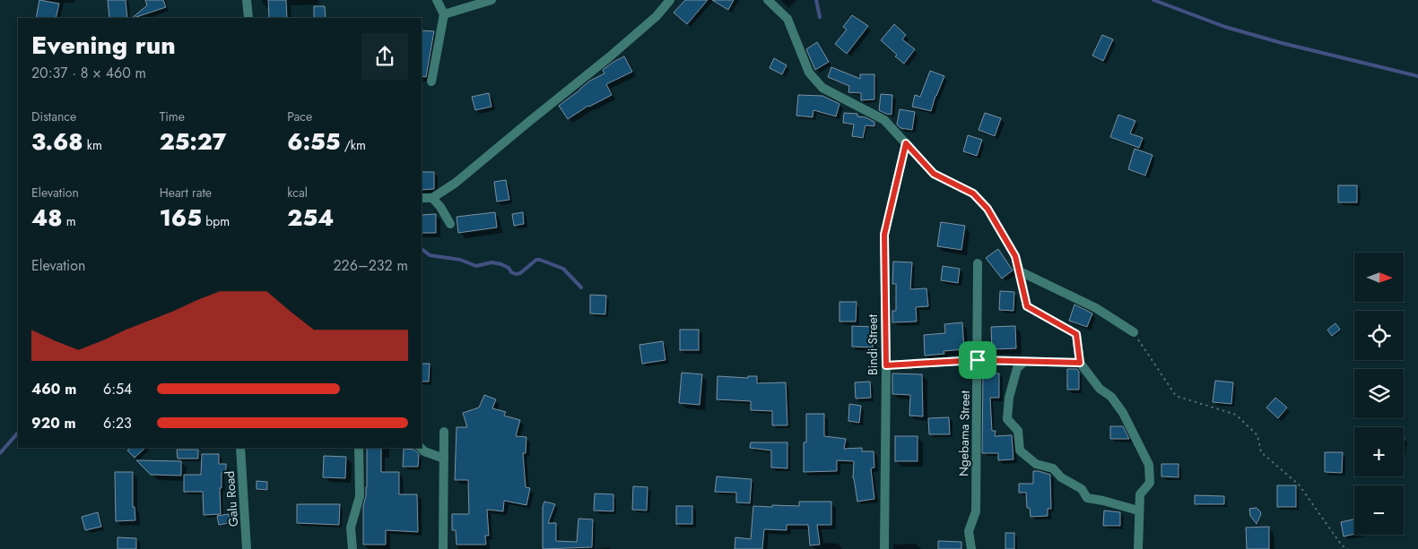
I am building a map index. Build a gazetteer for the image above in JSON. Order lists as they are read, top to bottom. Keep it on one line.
{"streets":{"street":["Bindi Street","Ngebama Street","Galu Road"]},"north":"right","page":{"heading":["Evening run","20:37 · 8 × 460 m"],"stats":[["Distance","3.68 km"],["Time","25:27"],["Pace","6:55 /km"],["Elevation","48 m"],["Heart rate","165 bpm"],["kcal","254"]],"chart":["Elevation","226–232 m"],"map_buttons":["+","−"],"list":[{"name":"460 m","note":"6:54"},{"name":"920 m","note":"6:23"}]}}
